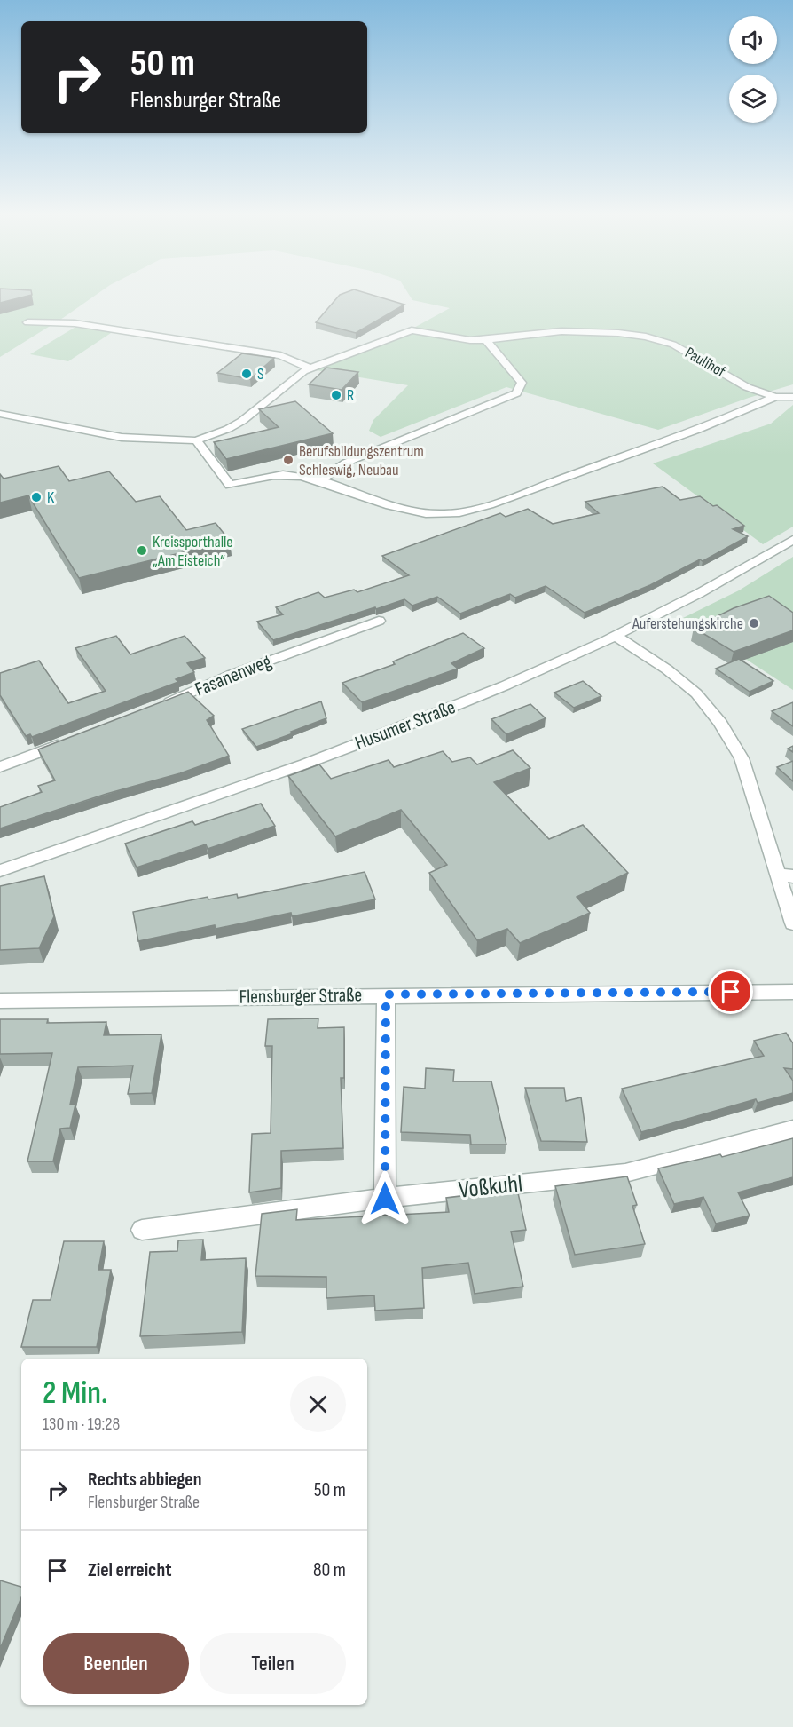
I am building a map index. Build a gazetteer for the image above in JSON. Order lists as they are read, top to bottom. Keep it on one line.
{"streets":{"street":["Paulihof","Fasanenweg","Husumer Straße","Flensburger Straße","Voßkuhl"]},"places":["S","R","Berufsbildungszentrum Schleswig, Neubau","K","Kreissporthalle „Am Eisteich“","Auferstehungskirche"],"page":{"turn":["50 m","Flensburger Straße"],"heading":["2 Min.","130 m · 19:28"],"list":[{"name":"Rechts abbiegen","note":"Flensburger Straße","value":"50 m"},{"name":"Ziel erreicht","value":"80 m"}],"buttons":["Beenden","Teilen"]}}
